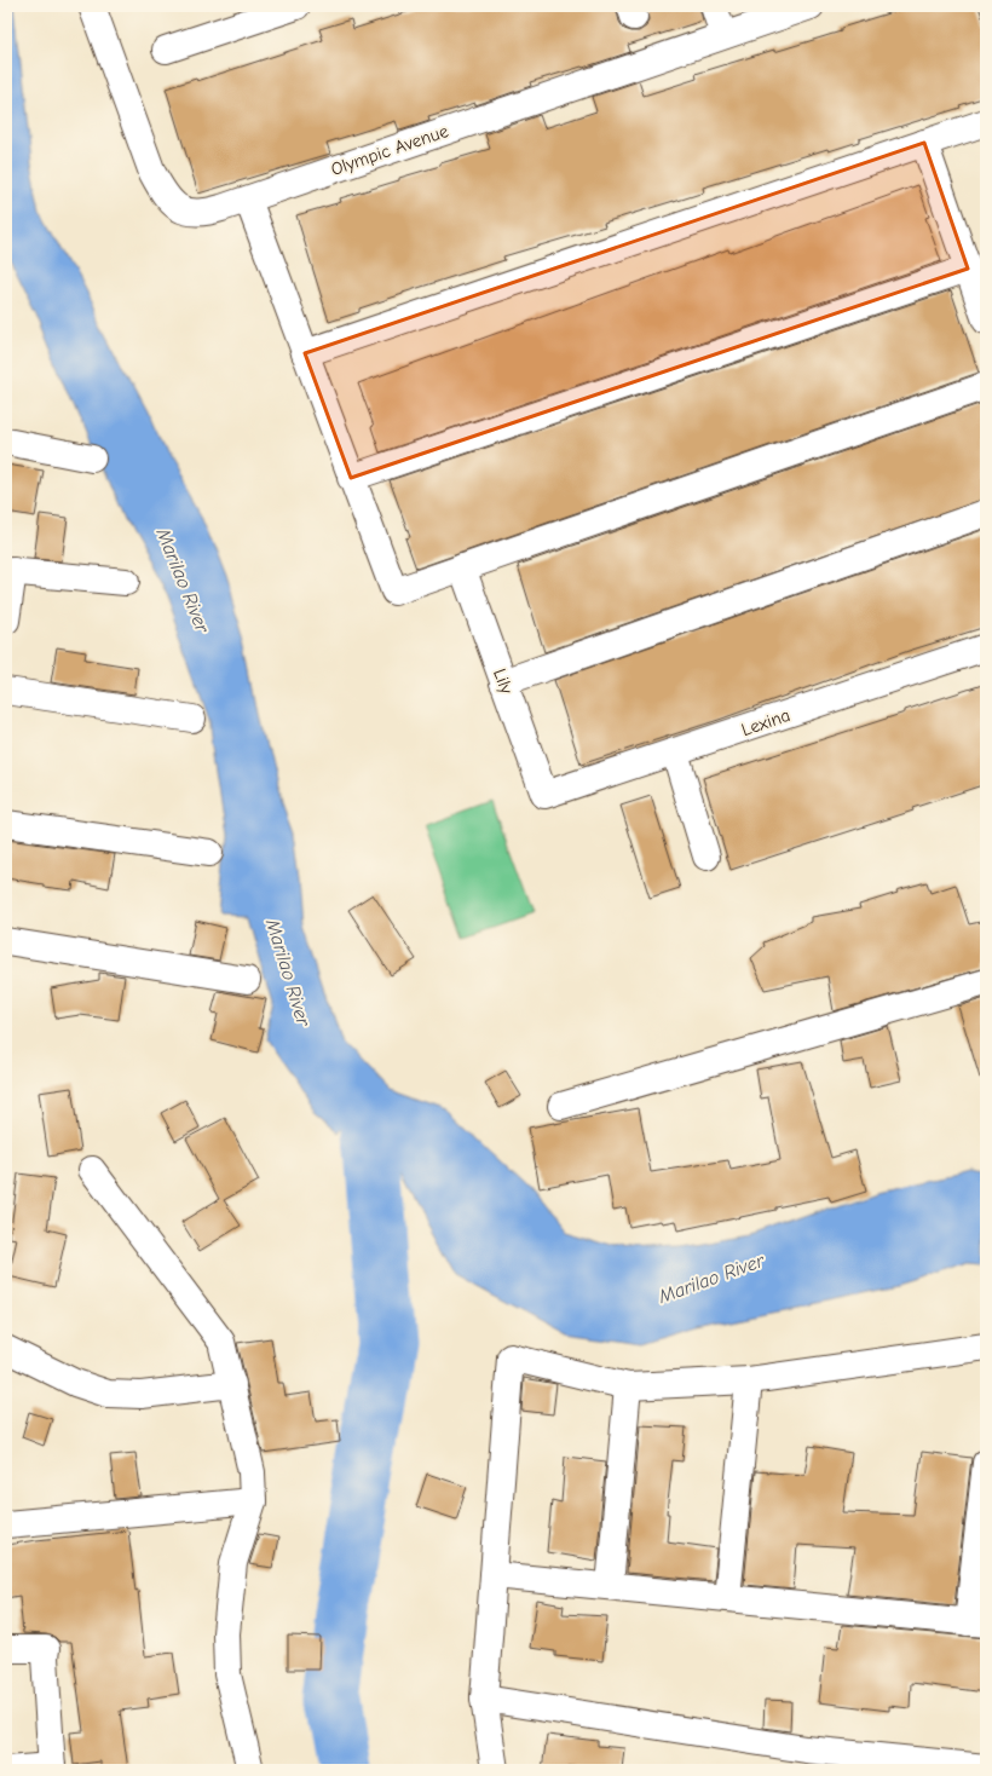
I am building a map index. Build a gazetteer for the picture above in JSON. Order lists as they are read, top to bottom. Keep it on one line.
{"streets":{"street":["Olympic Avenue","Lily","Lexina"]},"crossings":[["Lily","Lexina"]],"water":["Marilao River"]}
